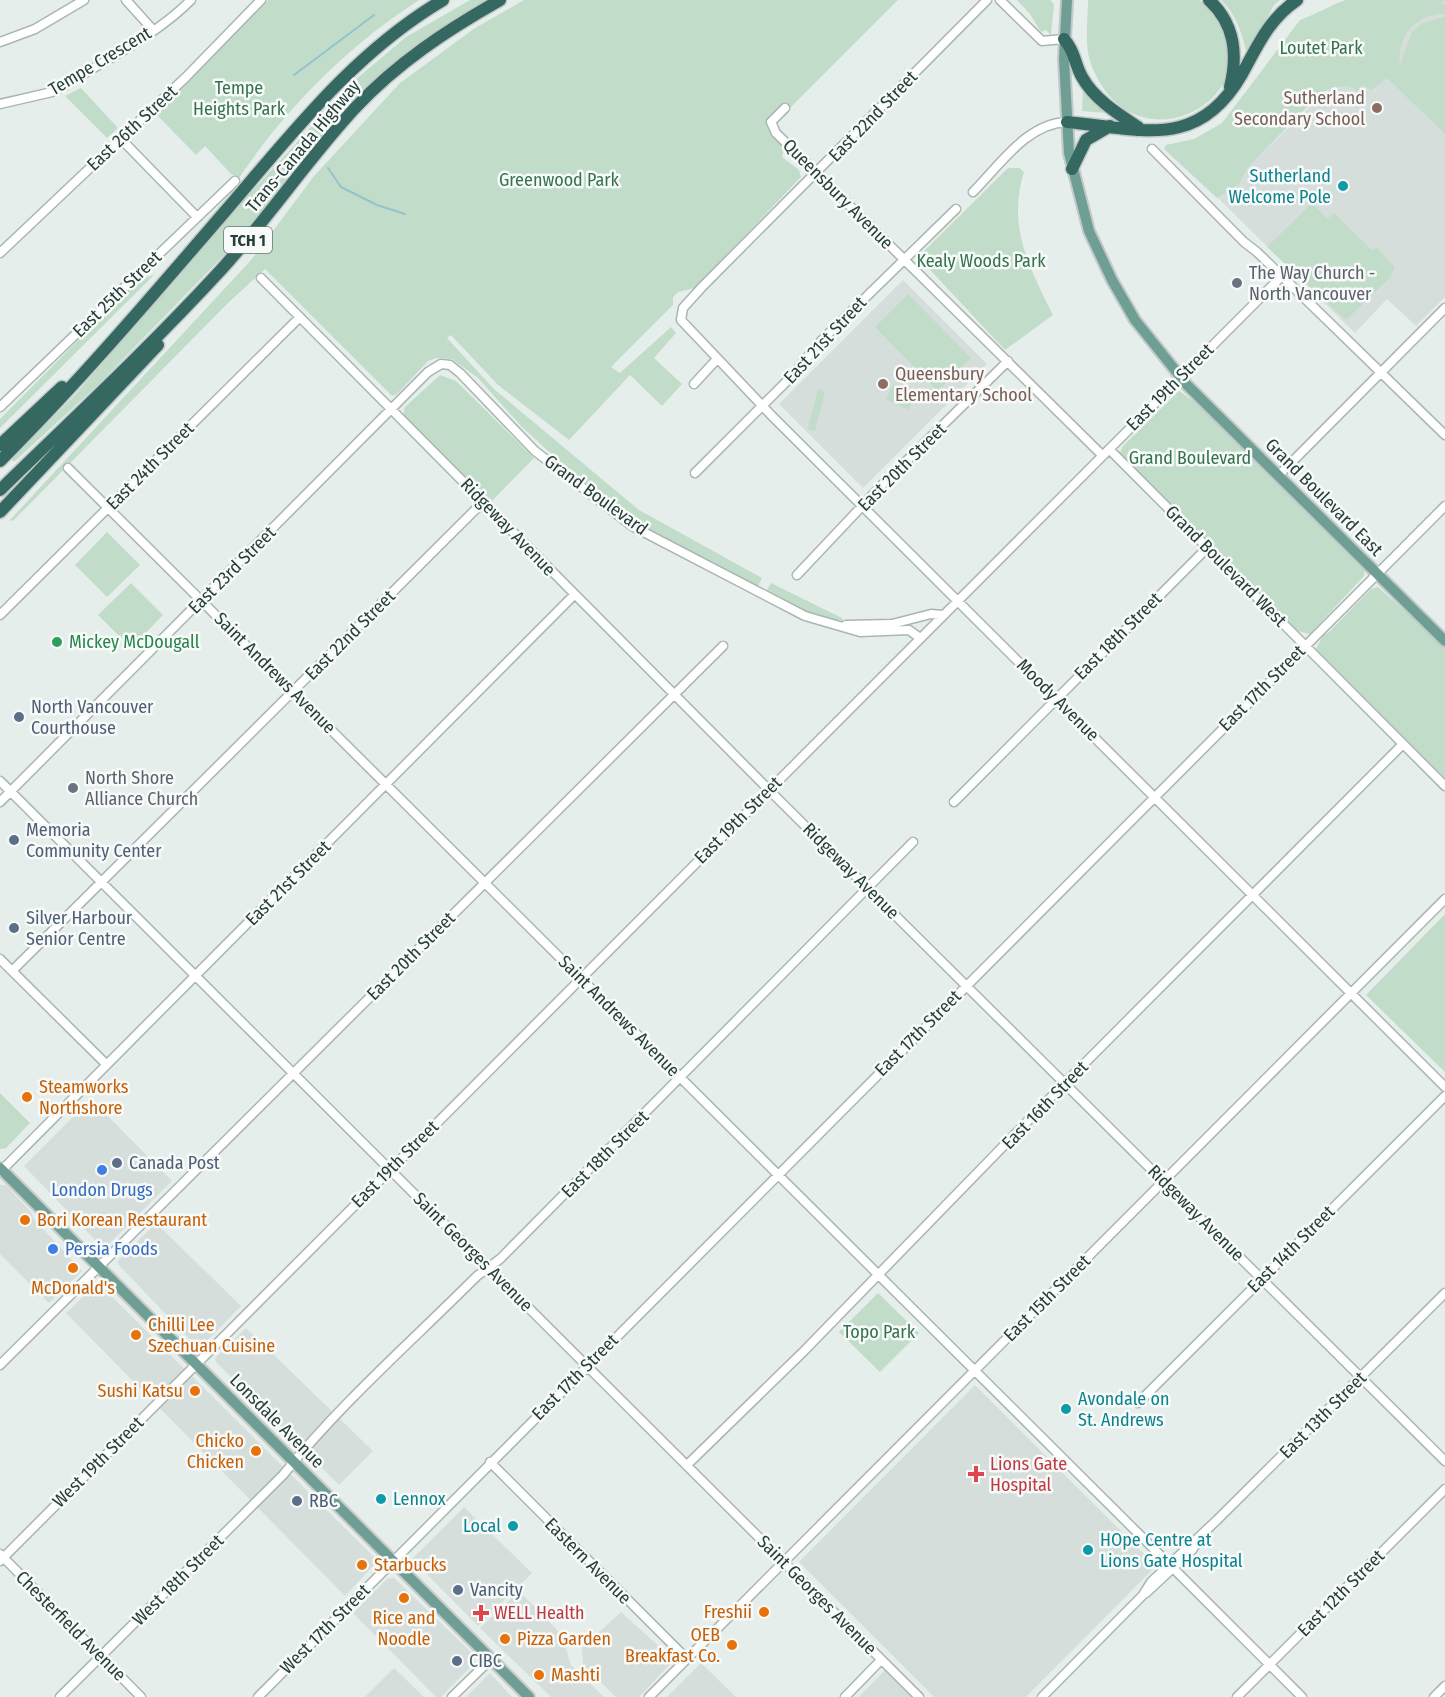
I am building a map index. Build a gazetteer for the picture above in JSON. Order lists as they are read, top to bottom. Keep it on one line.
{"streets":{"highway":["Trans-Canada Highway","TCH 1"],"main road":["Grand Boulevard East","Lonsdale Avenue"],"street":["Tempe Crescent","East 22nd Street","East 26th Street","Queensbury Avenue","East 25th Street","East 21st Street","East 19th Street","East 24th Street","East 20th Street","Grand Boulevard","Ridgeway Avenue","Grand Boulevard West","East 23rd Street","East 18th Street","Saint Andrews Avenue","East 17th Street","Moody Avenue","East 16th Street","East 14th Street","Saint Georges Avenue","East 15th Street","East 13th Street","West 19th Street","Eastern Avenue","West 18th Street","East 12th Street","Chesterfield Avenue","West 17th Street"]},"crossings":[["East 22nd Street","Queensbury Avenue"],["East 22nd Street","Ridgeway Avenue"],["East 22nd Street","Saint Andrews Avenue"],["East 22nd Street","Moody Avenue"],["East 22nd Street","Saint Georges Avenue"],["Queensbury Avenue","East 21st Street"],["Queensbury Avenue","East 19th Street"],["Queensbury Avenue","East 20th Street"],["Queensbury Avenue","Grand Boulevard West"],["East 21st Street","Ridgeway Avenue"],["East 21st Street","Saint Andrews Avenue"],["East 21st Street","Moody Avenue"],["East 21st Street","Saint Georges Avenue"],["East 21st Street","Lonsdale Avenue"],["East 19th Street","Grand Boulevard"],["East 19th Street","Grand Boulevard East"],["East 19th Street","Ridgeway Avenue"],["East 19th Street","Grand Boulevard West"],["East 19th Street","Saint Andrews Avenue"],["East 19th Street","Moody Avenue"],["East 19th Street","Saint Georges Avenue"],["East 19th Street","Lonsdale Avenue"],["East 19th Street","West 19th Street"],["East 24th Street","Ridgeway Avenue"],["East 24th Street","Saint Andrews Avenue"],["East 20th Street","Ridgeway Avenue"],["East 20th Street","Saint Andrews Avenue"],["East 20th Street","Moody Avenue"],["East 20th Street","Saint Georges Avenue"],["East 20th Street","Lonsdale Avenue"],["Grand Boulevard","East 23rd Street"],["Grand Boulevard East","East 17th Street"],["Ridgeway Avenue","East 23rd Street"],["Ridgeway Avenue","East 18th Street"],["Ridgeway Avenue","East 17th Street"],["Ridgeway Avenue","East 16th Street"],["Ridgeway Avenue","East 14th Street"],["Ridgeway Avenue","East 15th Street"],["Ridgeway Avenue","East 13th Street"],["Grand Boulevard West","East 18th Street"],["Grand Boulevard West","East 17th Street"],["Grand Boulevard West","East 16th Street"],["East 23rd Street","Saint Andrews Avenue"],["East 23rd Street","Saint Georges Avenue"],["East 18th Street","Saint Andrews Avenue"],["East 18th Street","Moody Avenue"],["East 18th Street","Saint Georges Avenue"],["East 18th Street","Lonsdale Avenue"],["East 18th Street","West 18th Street"],["Saint Andrews Avenue","East 17th Street"],["Saint Andrews Avenue","East 16th Street"],["Saint Andrews Avenue","East 15th Street"],["Saint Andrews Avenue","East 13th Street"],["Saint Andrews Avenue","East 12th Street"],["East 17th Street","Moody Avenue"],["East 17th Street","Saint Georges Avenue"],["East 17th Street","Lonsdale Avenue"],["East 17th Street","Eastern Avenue"],["East 17th Street","West 17th Street"],["Moody Avenue","East 16th Street"],["Moody Avenue","East 15th Street"],["East 16th Street","Saint Georges Avenue"],["Saint Georges Avenue","East 15th Street"],["East 15th Street","Eastern Avenue"],["Lonsdale Avenue","West 19th Street"],["Lonsdale Avenue","West 18th Street"],["Lonsdale Avenue","West 17th Street"],["West 19th Street","Chesterfield Avenue"],["West 18th Street","Chesterfield Avenue"]],"parks":["Loutet Park","Tempe Heights Park","Greenwood Park","Kealy Woods Park","Grand Boulevard","Topo Park"],"places":{"other":["Sutherland Secondary School","Sutherland Welcome Pole","The Way Church - North Vancouver","Queensbury Elementary School","Mickey McDougall","North Vancouver Courthouse","North Shore Alliance Church","Memoria Community Center","Silver Harbour Senior Centre","Steamworks Northshore","Canada Post","London Drugs","Bori Korean Restaurant","Persia Foods","McDonald's","Chilli Lee Szechuan Cuisine","Sushi Katsu","Avondale on St. Andrews","Chicko Chicken","Lennox","RBC","Local","HOpe Centre at Lions Gate Hospital","Starbucks","Vancity","Rice and Noodle","Freshii","Pizza Garden","OEB Breakfast Co.","CIBC","Mashti"],"health":["Lions Gate Hospital","WELL Health"]}}
